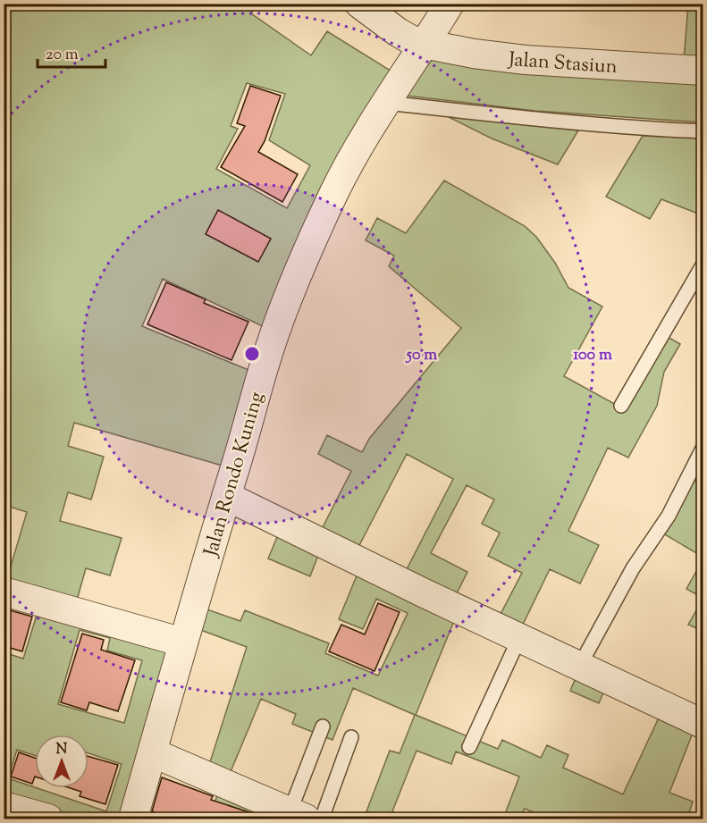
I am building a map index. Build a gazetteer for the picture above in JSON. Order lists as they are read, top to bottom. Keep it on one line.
{"streets":{"street":["Jalan Stasiun","Jalan Rondo Kuning"]},"crossings":[["Jalan Stasiun","Jalan Rondo Kuning"]],"scale_bar":"20 m","north":"top","rings":["50 m","100 m"]}
